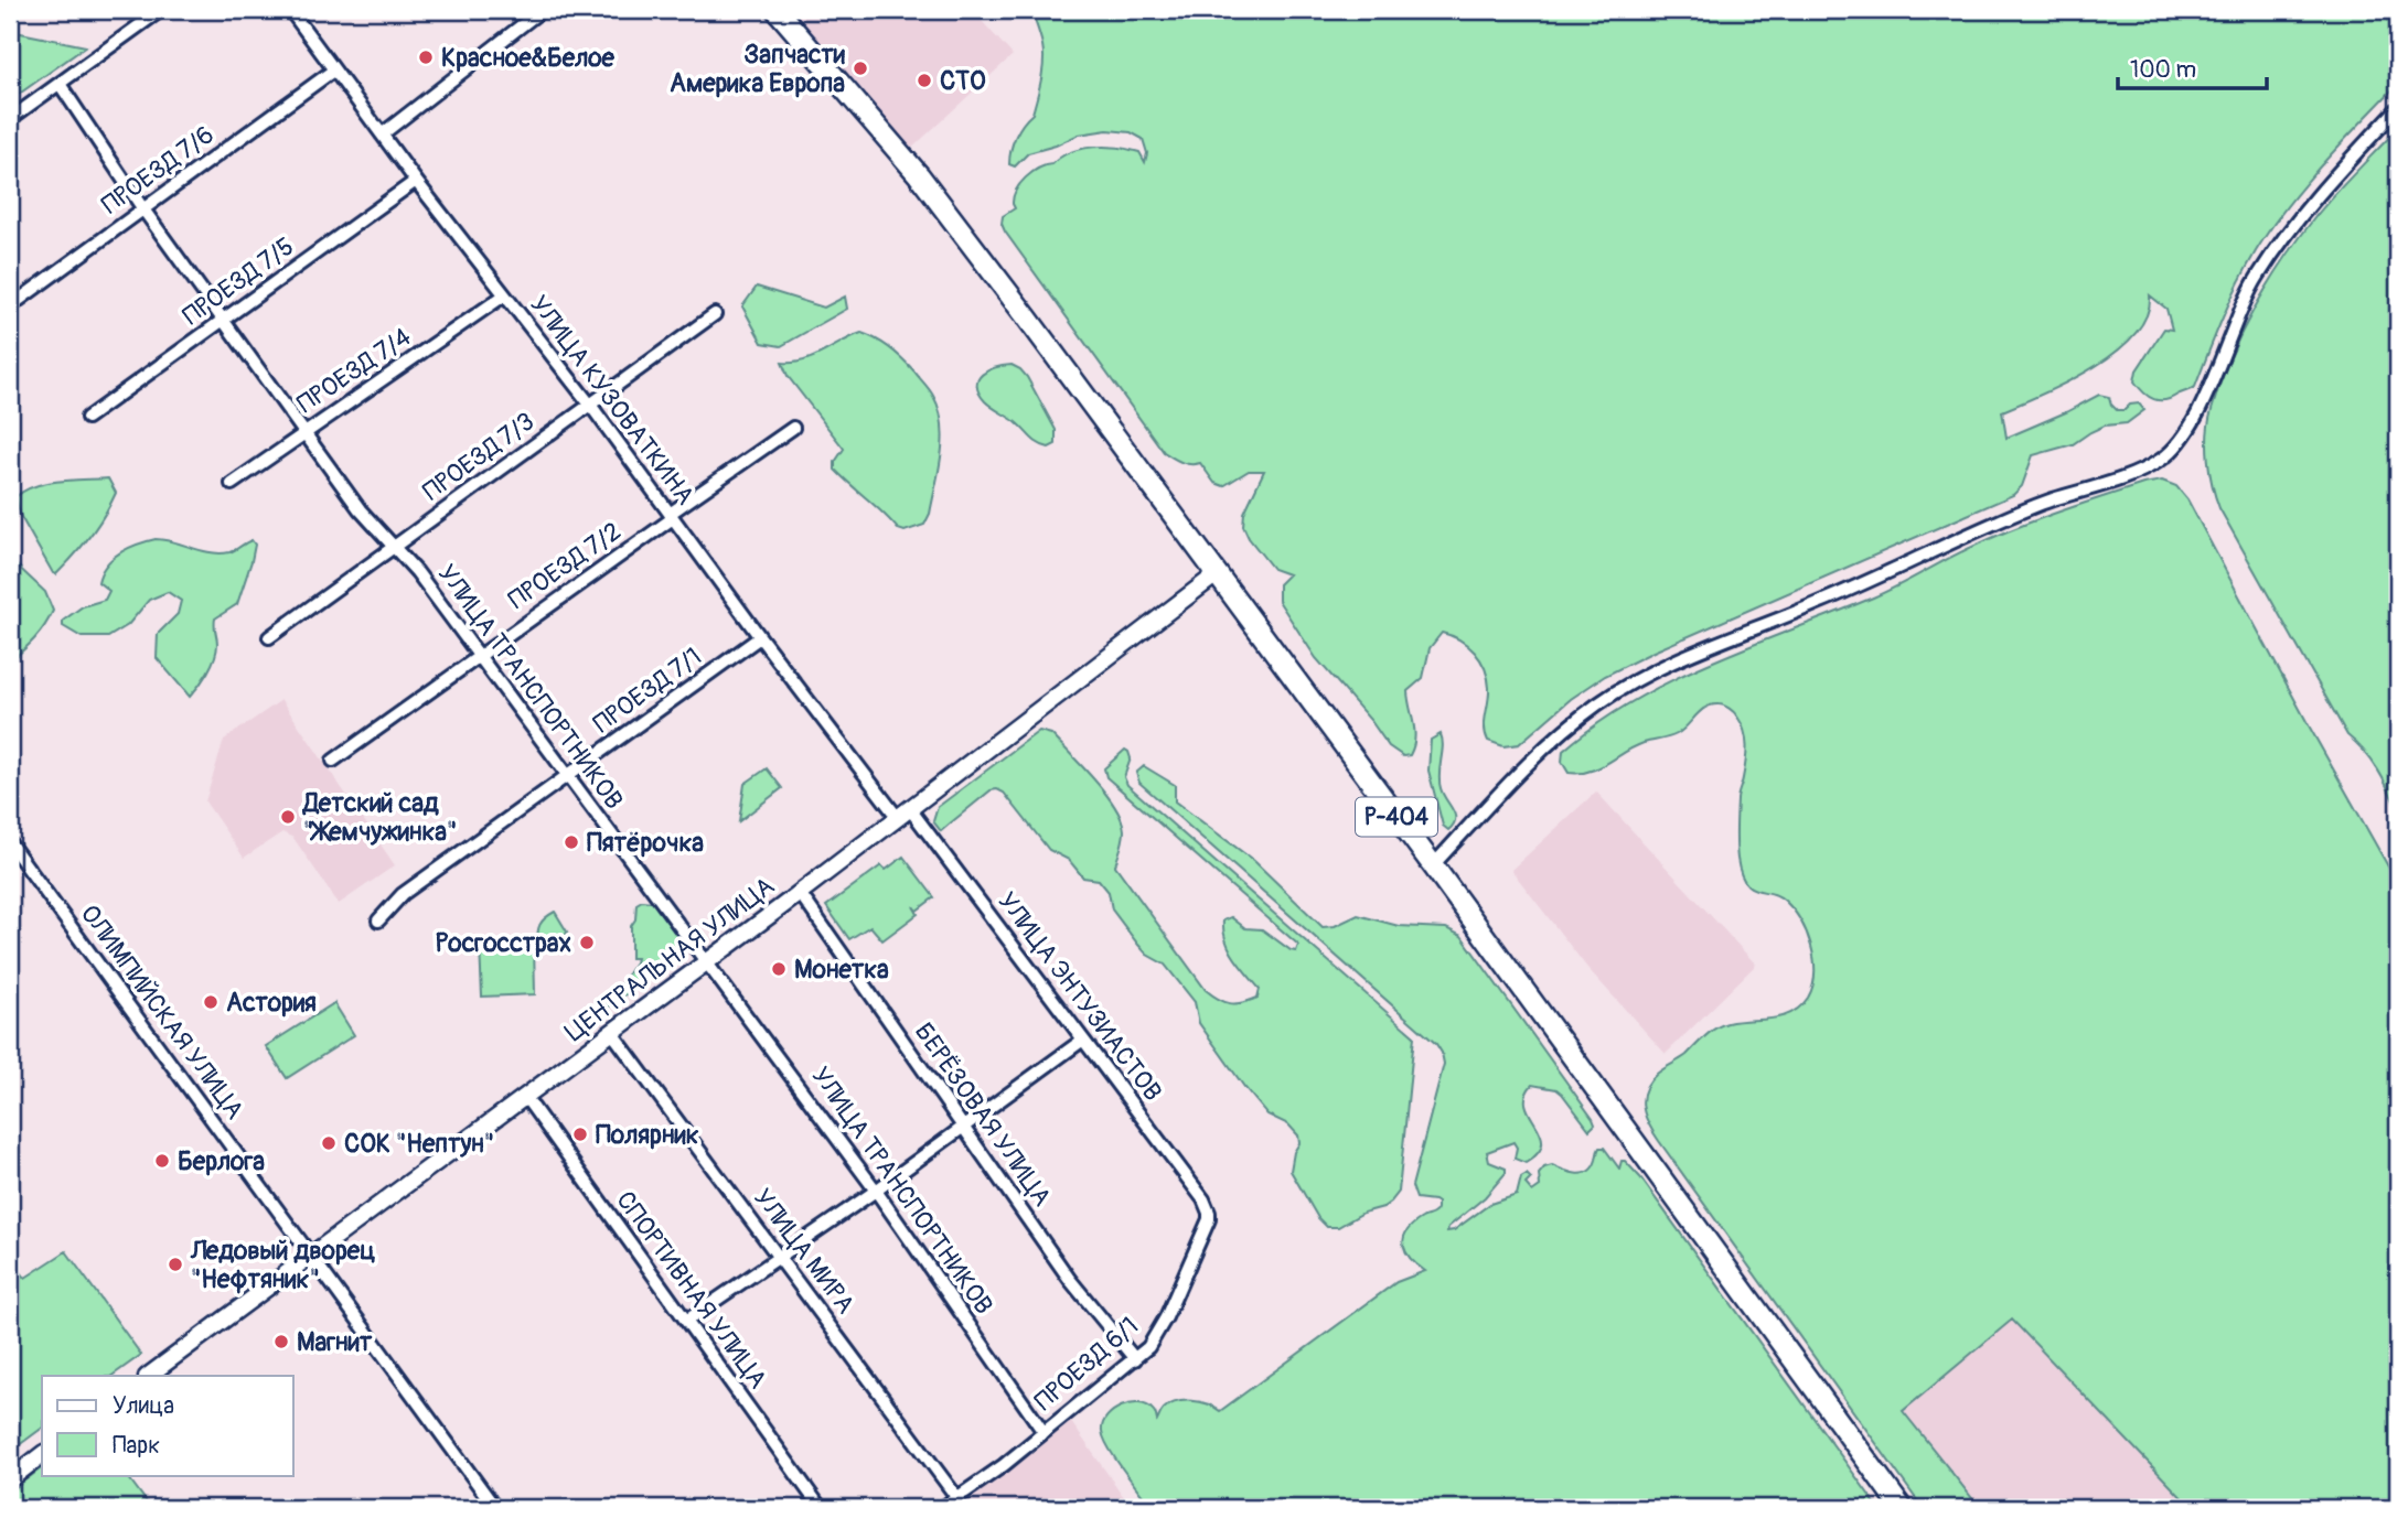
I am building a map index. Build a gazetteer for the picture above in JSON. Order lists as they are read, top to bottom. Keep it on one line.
{"streets":{"highway":["Р-404"],"street":["ПРОЕЗД 7/6","ПРОЕЗД 7/5","ПРОЕЗД 7/4","УЛИЦА КУЗОВАТКИНА","ПРОЕЗД 7/3","ПРОЕЗД 7/2","УЛИЦА ТРАНСПОРТНИКОВ","ПРОЕЗД 7/1","ЦЕНТРАЛЬНАЯ УЛИЦА","УЛИЦА ЭНТУЗИАСТОВ","ОЛИМПИЙСКАЯ УЛИЦА","БЕРЁЗОВАЯ УЛИЦА","УЛИЦА МИРА","СПОРТИВНАЯ УЛИЦА","ПРОЕЗД 6/1"]},"crossings":[["ПРОЕЗД 7/6","УЛИЦА КУЗОВАТКИНА"],["ПРОЕЗД 7/6","УЛИЦА ТРАНСПОРТНИКОВ"],["ПРОЕЗД 7/5","УЛИЦА КУЗОВАТКИНА"],["ПРОЕЗД 7/5","УЛИЦА ТРАНСПОРТНИКОВ"],["ПРОЕЗД 7/4","УЛИЦА КУЗОВАТКИНА"],["ПРОЕЗД 7/4","УЛИЦА ТРАНСПОРТНИКОВ"],["УЛИЦА КУЗОВАТКИНА","ПРОЕЗД 7/3"],["УЛИЦА КУЗОВАТКИНА","ПРОЕЗД 7/2"],["УЛИЦА КУЗОВАТКИНА","ПРОЕЗД 7/1"],["УЛИЦА КУЗОВАТКИНА","ЦЕНТРАЛЬНАЯ УЛИЦА"],["УЛИЦА КУЗОВАТКИНА","УЛИЦА ЭНТУЗИАСТОВ"],["ПРОЕЗД 7/3","УЛИЦА ТРАНСПОРТНИКОВ"],["ПРОЕЗД 7/2","УЛИЦА ТРАНСПОРТНИКОВ"],["УЛИЦА ТРАНСПОРТНИКОВ","ПРОЕЗД 7/1"],["УЛИЦА ТРАНСПОРТНИКОВ","ЦЕНТРАЛЬНАЯ УЛИЦА"],["УЛИЦА ТРАНСПОРТНИКОВ","ПРОЕЗД 6/1"],["Р-404","ЦЕНТРАЛЬНАЯ УЛИЦА"],["ЦЕНТРАЛЬНАЯ УЛИЦА","УЛИЦА ЭНТУЗИАСТОВ"],["ЦЕНТРАЛЬНАЯ УЛИЦА","ОЛИМПИЙСКАЯ УЛИЦА"],["ЦЕНТРАЛЬНАЯ УЛИЦА","БЕРЁЗОВАЯ УЛИЦА"],["ЦЕНТРАЛЬНАЯ УЛИЦА","УЛИЦА МИРА"],["ЦЕНТРАЛЬНАЯ УЛИЦА","СПОРТИВНАЯ УЛИЦА"],["УЛИЦА ЭНТУЗИАСТОВ","ПРОЕЗД 6/1"],["БЕРЁЗОВАЯ УЛИЦА","ПРОЕЗД 6/1"],["УЛИЦА МИРА","ПРОЕЗД 6/1"]],"places":["Красное&Белое","Запчасти Америка Европа","СТО","Детский сад \"Жемчужинка\"","Пятёрочка","Росгосстрах","Монетка","Астория","Полярник","СОК \"Нептун\"","Берлога","Ледовый дворец \"Нефтяник\"","Магнит"],"legend":["Улица","Парк"],"scale_bar":"100 m"}
